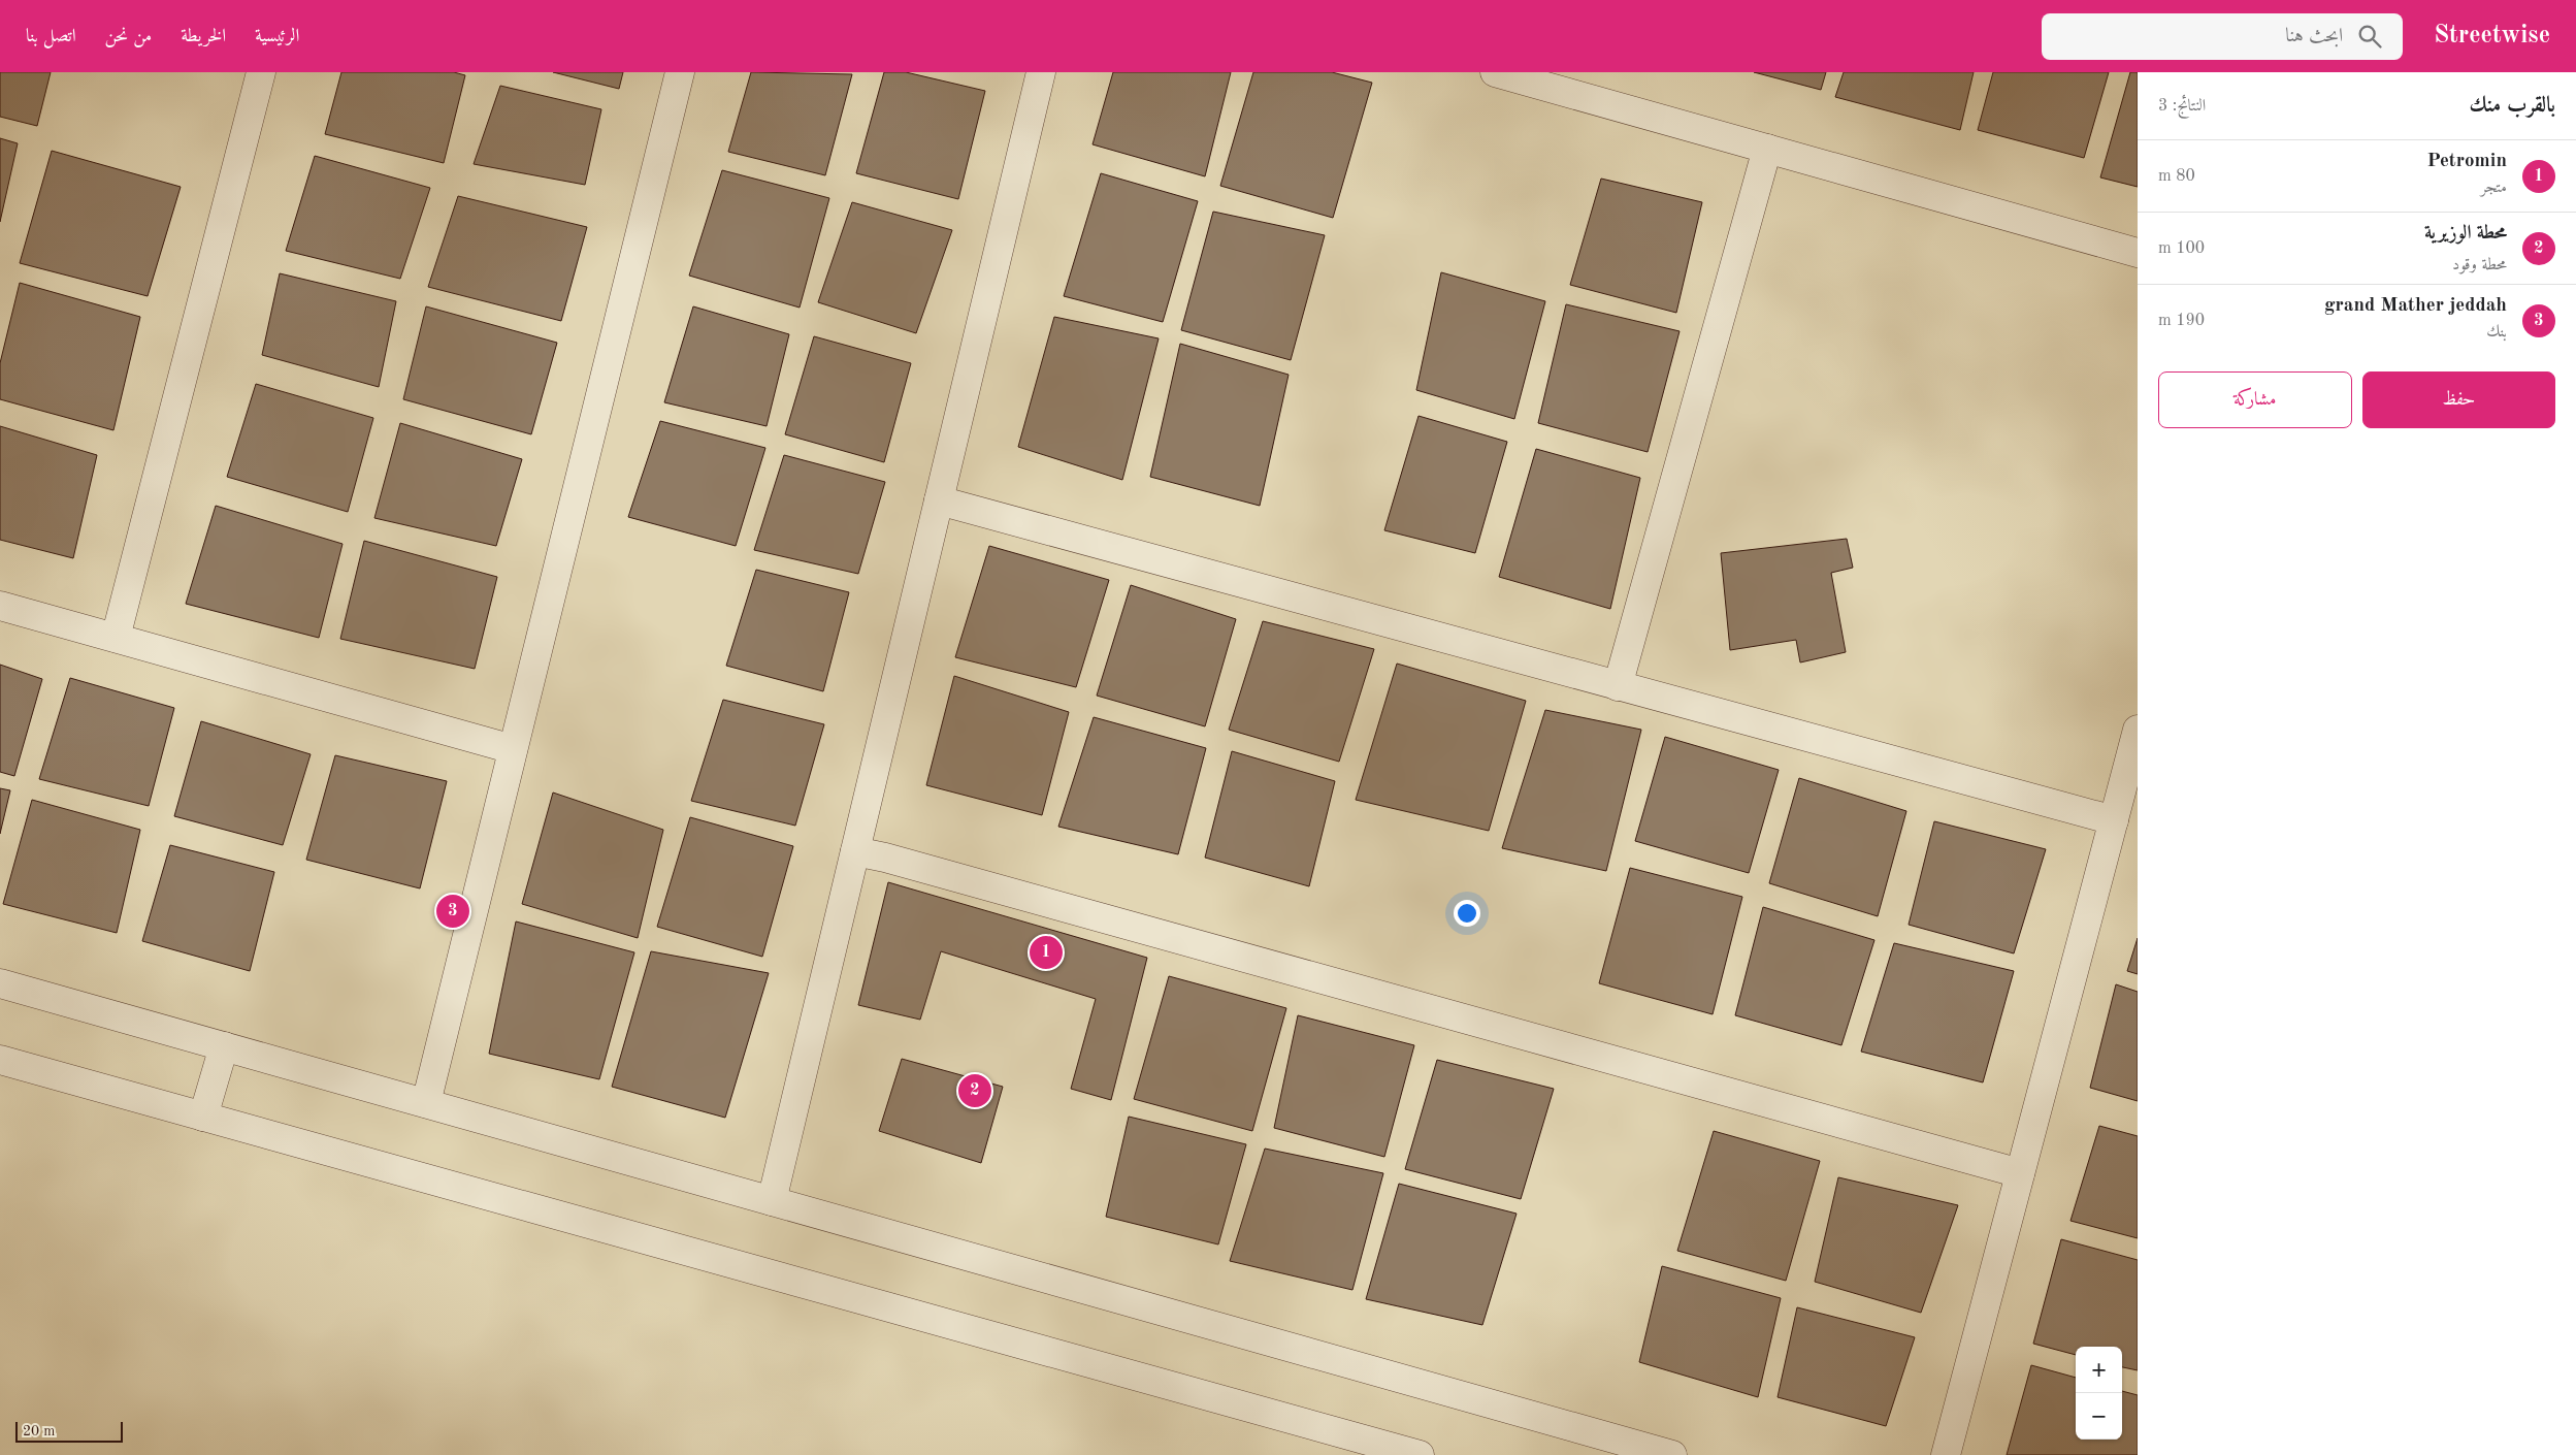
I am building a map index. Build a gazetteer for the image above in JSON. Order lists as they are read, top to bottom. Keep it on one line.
{"scale_bar":"20 m","page":{"header":"Streetwise","search":"ابحث هنا","nav":["الرئيسية","الخريطة","من نحن","اتصل بنا"],"heading":["بالقرب منك","النتائج: 3"],"list":[{"mark":"1","name":"Petromin","note":"متجر","value":"80 m"},{"mark":"2","name":"محطة الوزيرية","note":"محطة وقود","value":"100 m"},{"mark":"3","name":"grand Mather jeddah","note":"بنك","value":"190 m"}],"buttons":["حفظ","مشاركة"],"pins":["3","1","2"],"map_buttons":["+","−"],"scale":"20 m"}}
